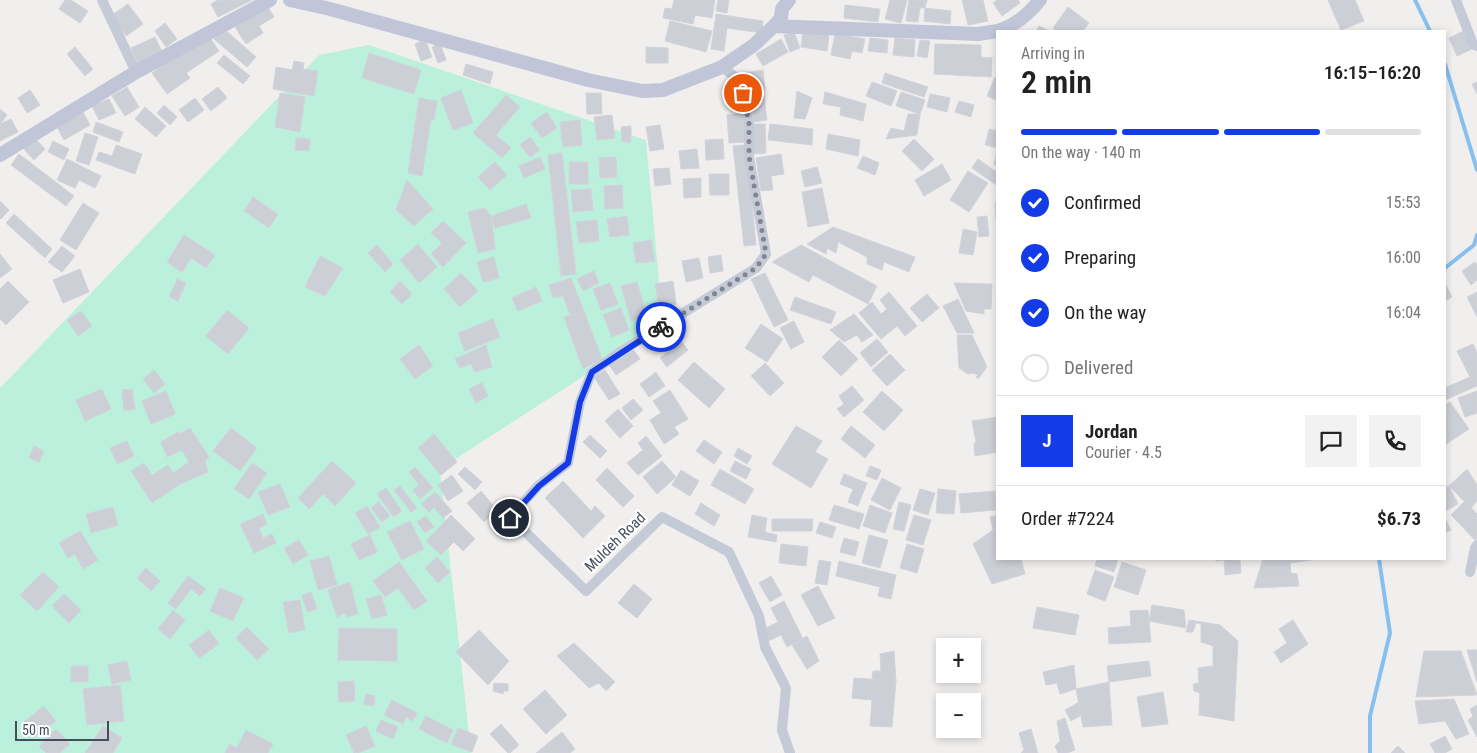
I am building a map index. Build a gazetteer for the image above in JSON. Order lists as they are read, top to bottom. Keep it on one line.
{"streets":{"street":["Muldeh Road"]},"scale_bar":"50 m","page":{"heading":["2 min","Arriving in","16:15–16:20"],"panel":["Jordan","Courier · 4.5","Order #7224","$6.73"],"bar":"On the way · 140 m","list":[["Confirmed","15:53"],["Preparing","16:00"],["On the way","16:04"],"Delivered"],"round":"J","map_buttons":["+","−"],"scale":"50 m"}}
